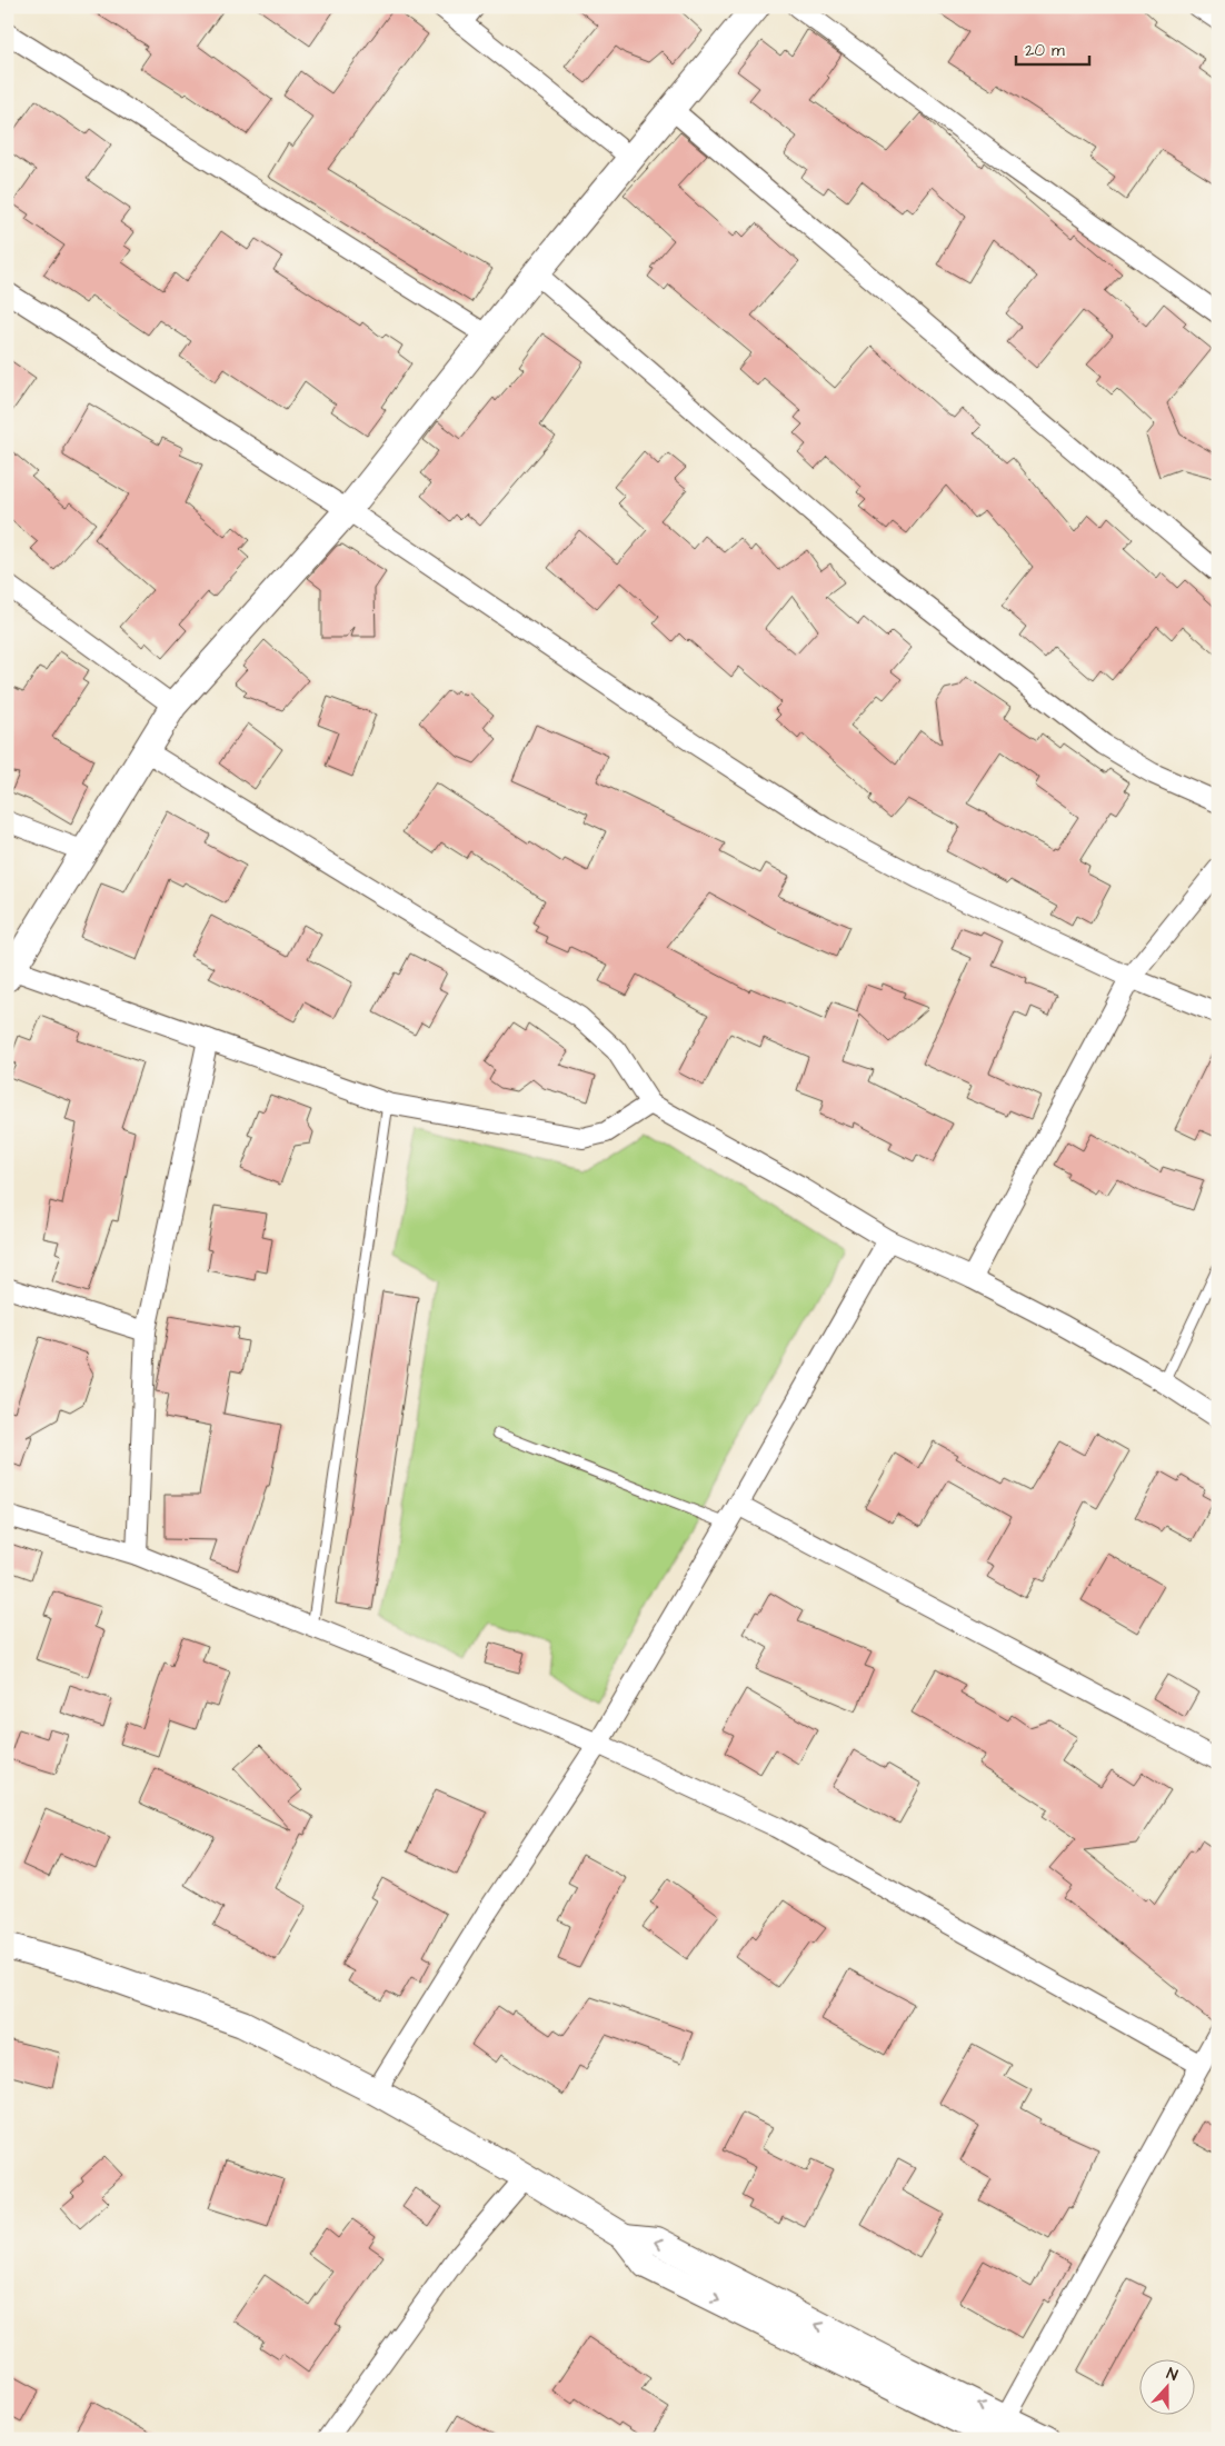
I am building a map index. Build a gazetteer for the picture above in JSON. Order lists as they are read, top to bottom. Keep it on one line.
{"scale_bar":"20 m","north":"top"}
